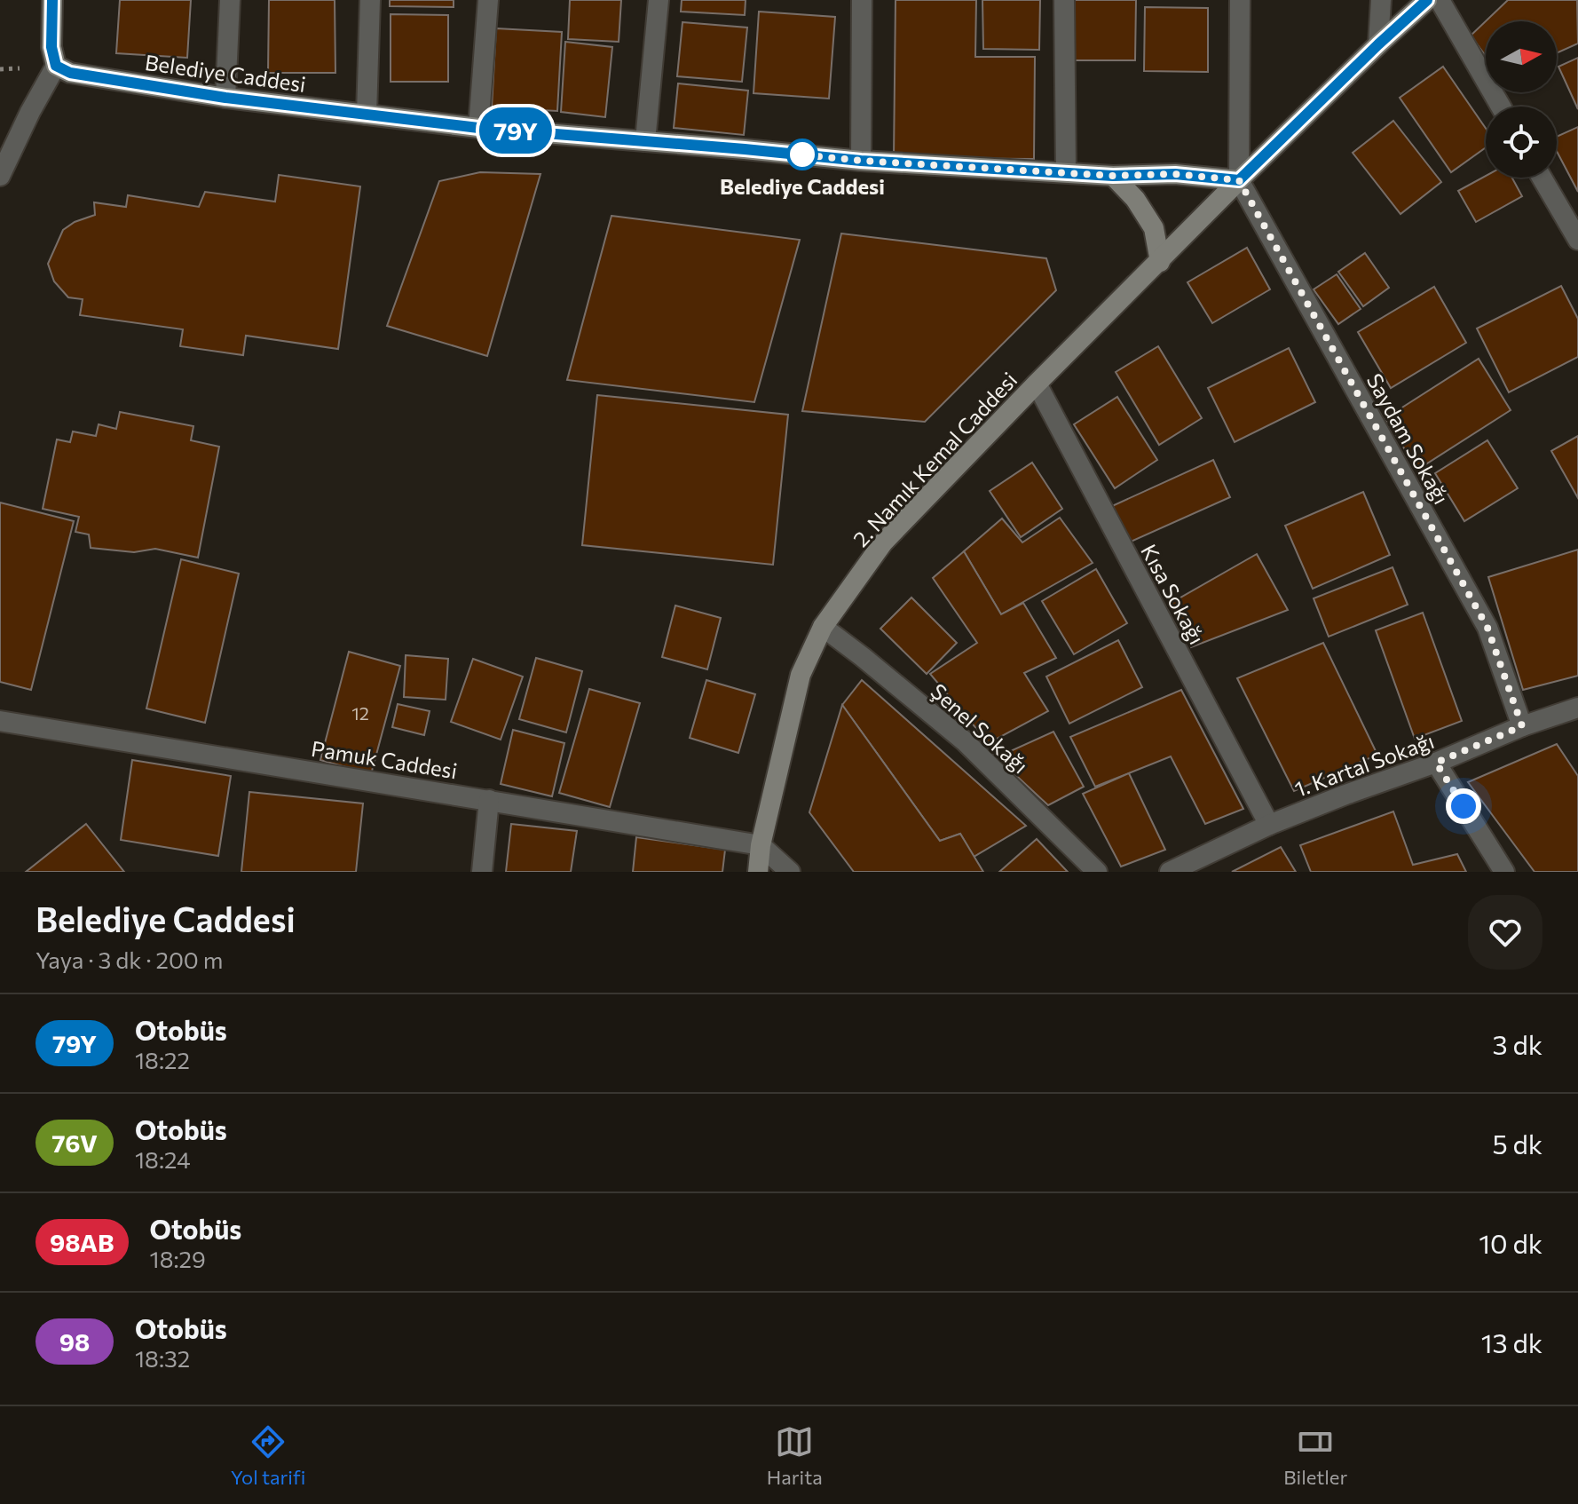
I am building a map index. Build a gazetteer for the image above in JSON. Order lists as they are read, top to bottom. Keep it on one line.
{"streets":{"main road":["Belediye Caddesi","2. Namık Kemal Caddesi"],"street":["Saydam Sokağı","Kısa Sokağı","Şenel Sokağı","Pamuk Caddesi","1. Kartal Sokağı"]},"crossings":[["Belediye Caddesi","Saydam Sokağı"],["Belediye Caddesi","2. Namık Kemal Caddesi"],["Saydam Sokağı","2. Namık Kemal Caddesi"],["Saydam Sokağı","1. Kartal Sokağı"],["2. Namık Kemal Caddesi","Kısa Sokağı"],["2. Namık Kemal Caddesi","Şenel Sokağı"],["2. Namık Kemal Caddesi","Pamuk Caddesi"],["Kısa Sokağı","1. Kartal Sokağı"]],"places":["Belediye Caddesi"],"lines":["bus line 79Y"],"house_numbers":["12"],"north":"right","page":{"on_map":"79Y","heading":["Belediye Caddesi","Yaya · 3 dk · 200 m"],"list":[{"mark":"79Y","name":"Otobüs","note":"18:22","value":"3 dk"},{"mark":"76V","name":"Otobüs","note":"18:24","value":"5 dk"},{"mark":"98AB","name":"Otobüs","note":"18:29","value":"10 dk"},{"mark":"98","name":"Otobüs","note":"18:32","value":"13 dk"}],"tabs":["Yol tarifi","Harita","Biletler"]}}
